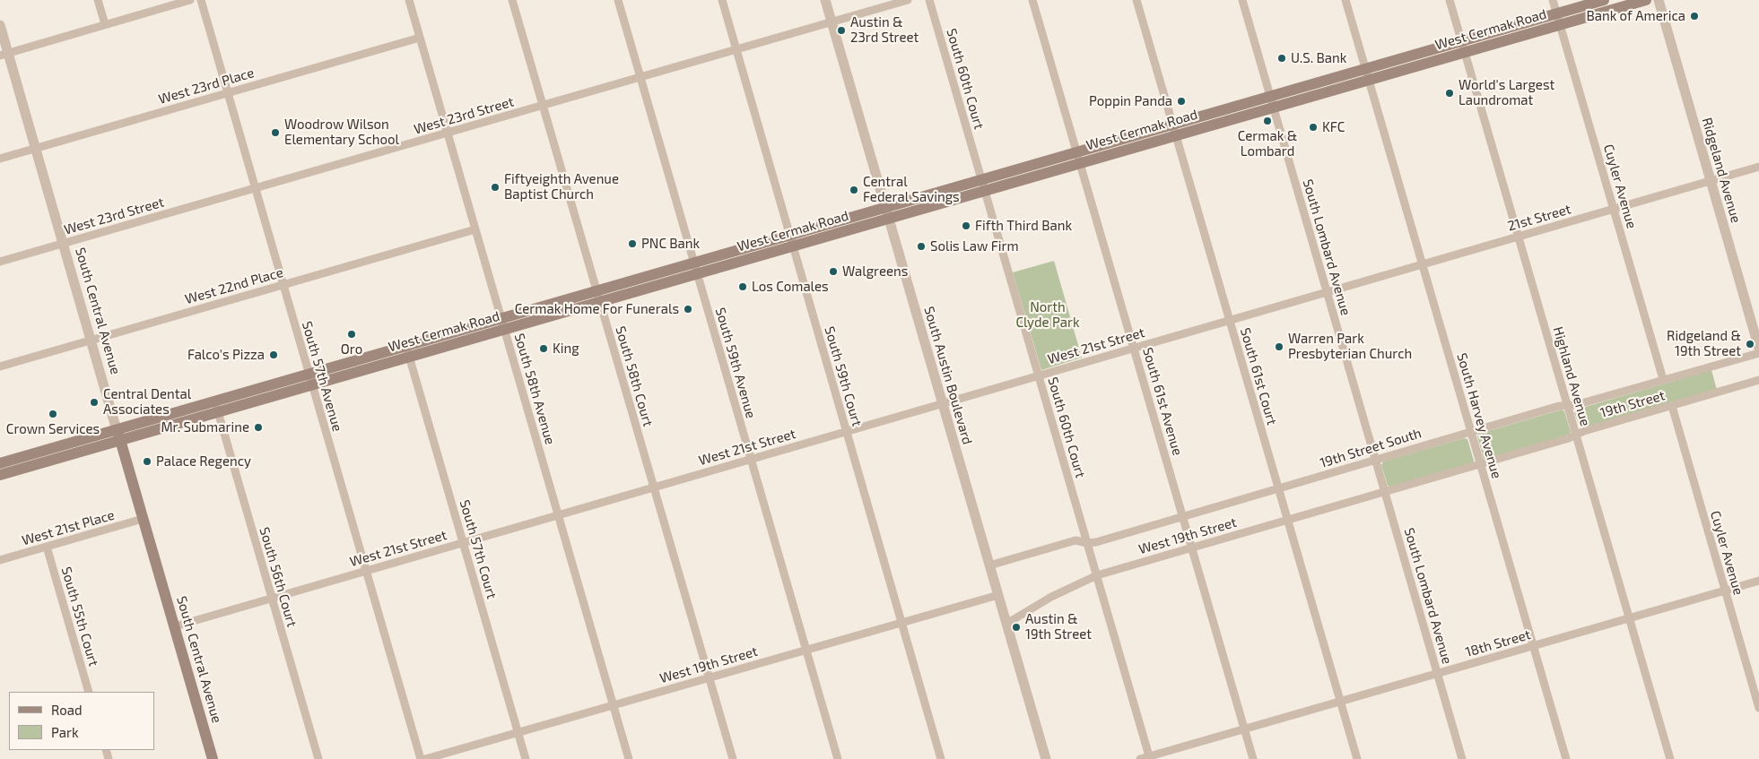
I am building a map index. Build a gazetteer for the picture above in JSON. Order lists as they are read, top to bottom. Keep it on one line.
{"streets":{"main road":["West Cermak Road","South Central Avenue"],"street":["South 60th Court","West 23rd Place","West 23rd Street","Ridgeland Avenue","Cuyler Avenue","21st Street","South Lombard Avenue","West 22nd Place","West 21st Street","South 59th Avenue","South Austin Boulevard","South 57th Avenue","South 58th Court","South 59th Court","South 61st Court","Highland Avenue","South 58th Avenue","South 61st Avenue","19th Street","South Harvey Avenue","19th Street South","West 21st Place","West 19th Street","South 57th Court","South 56th Court","South 55th Court","18th Street"]},"crossings":[["West Cermak Road","South 60th Court"],["West Cermak Road","Cuyler Avenue"],["West Cermak Road","South Lombard Avenue"],["West Cermak Road","South Central Avenue"],["West Cermak Road","South 59th Avenue"],["West Cermak Road","South Austin Boulevard"],["West Cermak Road","South 57th Avenue"],["West Cermak Road","South 58th Court"],["West Cermak Road","South 59th Court"],["West Cermak Road","South 61st Court"],["West Cermak Road","Highland Avenue"],["West Cermak Road","South 58th Avenue"],["West Cermak Road","South 61st Avenue"],["West Cermak Road","South Harvey Avenue"],["West Cermak Road","South 57th Court"],["West Cermak Road","South 56th Court"],["South 60th Court","West 21st Street"],["South 60th Court","19th Street South"],["South 60th Court","West 19th Street"],["South 60th Court","18th Street"],["West 23rd Place","South Central Avenue"],["West 23rd Place","South 57th Avenue"],["West 23rd Place","South 58th Avenue"],["West 23rd Street","South Central Avenue"],["West 23rd Street","South 59th Avenue"],["West 23rd Street","South Austin Boulevard"],["West 23rd Street","South 57th Avenue"],["West 23rd Street","South 58th Court"],["West 23rd Street","South 59th Court"],["West 23rd Street","South 58th Avenue"],["Ridgeland Avenue","21st Street"],["Cuyler Avenue","21st Street"],["Cuyler Avenue","19th Street"],["Cuyler Avenue","19th Street South"],["Cuyler Avenue","18th Street"],["21st Street","South Lombard Avenue"],["21st Street","West 21st Street"],["21st Street","Highland Avenue"],["21st Street","South Harvey Avenue"],["South Lombard Avenue","West 21st Street"],["South Lombard Avenue","19th Street"],["South Lombard Avenue","19th Street South"],["South Lombard Avenue","West 19th Street"],["South Lombard Avenue","18th Street"],["West 22nd Place","South Central Avenue"],["West 22nd Place","South 57th Avenue"],["West 22nd Place","South 58th Avenue"],["South Central Avenue","West 21st Street"],["South Central Avenue","West 21st Place"],["West 21st Street","South 59th Avenue"],["West 21st Street","South Austin Boulevard"],["West 21st Street","South 57th Avenue"],["West 21st Street","South 58th Court"],["West 21st Street","South 59th Court"],["West 21st Street","South 61st Court"],["West 21st Street","South 58th Avenue"],["West 21st Street","South 61st Avenue"],["West 21st Street","South 57th Court"],["West 21st Street","South 56th Court"],["South 59th Avenue","West 19th Street"],["South Austin Boulevard","19th Street South"],["South Austin Boulevard","West 19th Street"],["South 58th Court","West 19th Street"],["South 59th Court","West 19th Street"],["South 61st Court","19th Street South"],["South 61st Court","West 19th Street"],["South 61st Court","18th Street"],["Highland Avenue","19th Street"],["Highland Avenue","19th Street South"],["Highland Avenue","18th Street"],["South 58th Avenue","West 19th Street"],["South 61st Avenue","19th Street South"],["South 61st Avenue","West 19th Street"],["South 61st Avenue","18th Street"],["19th Street","South Harvey Avenue"],["19th Street","West 19th Street"],["South Harvey Avenue","19th Street South"],["South Harvey Avenue","18th Street"],["West 21st Place","South 55th Court"],["West 19th Street","South 57th Court"]],"parks":["North Clyde Park"],"places":["Bank of America","Austin & 23rd Street","U.S. Bank","World's Largest Laundromat","Poppin Panda","Cermak & Lombard","KFC","Woodrow Wilson Elementary School","Fiftyeighth Avenue Baptist Church","Central Federal Savings","Fifth Third Bank","PNC Bank","Solis Law Firm","Walgreens","Los Comales","Cermak Home For Funerals","Oro","Ridgeland & 19th Street","Warren Park Presbyterian Church","King","Falco's Pizza","Central Dental Associates","Crown Services","Mr. Submarine","Palace Regency","Austin & 19th Street"],"legend":["Road","Park"]}
